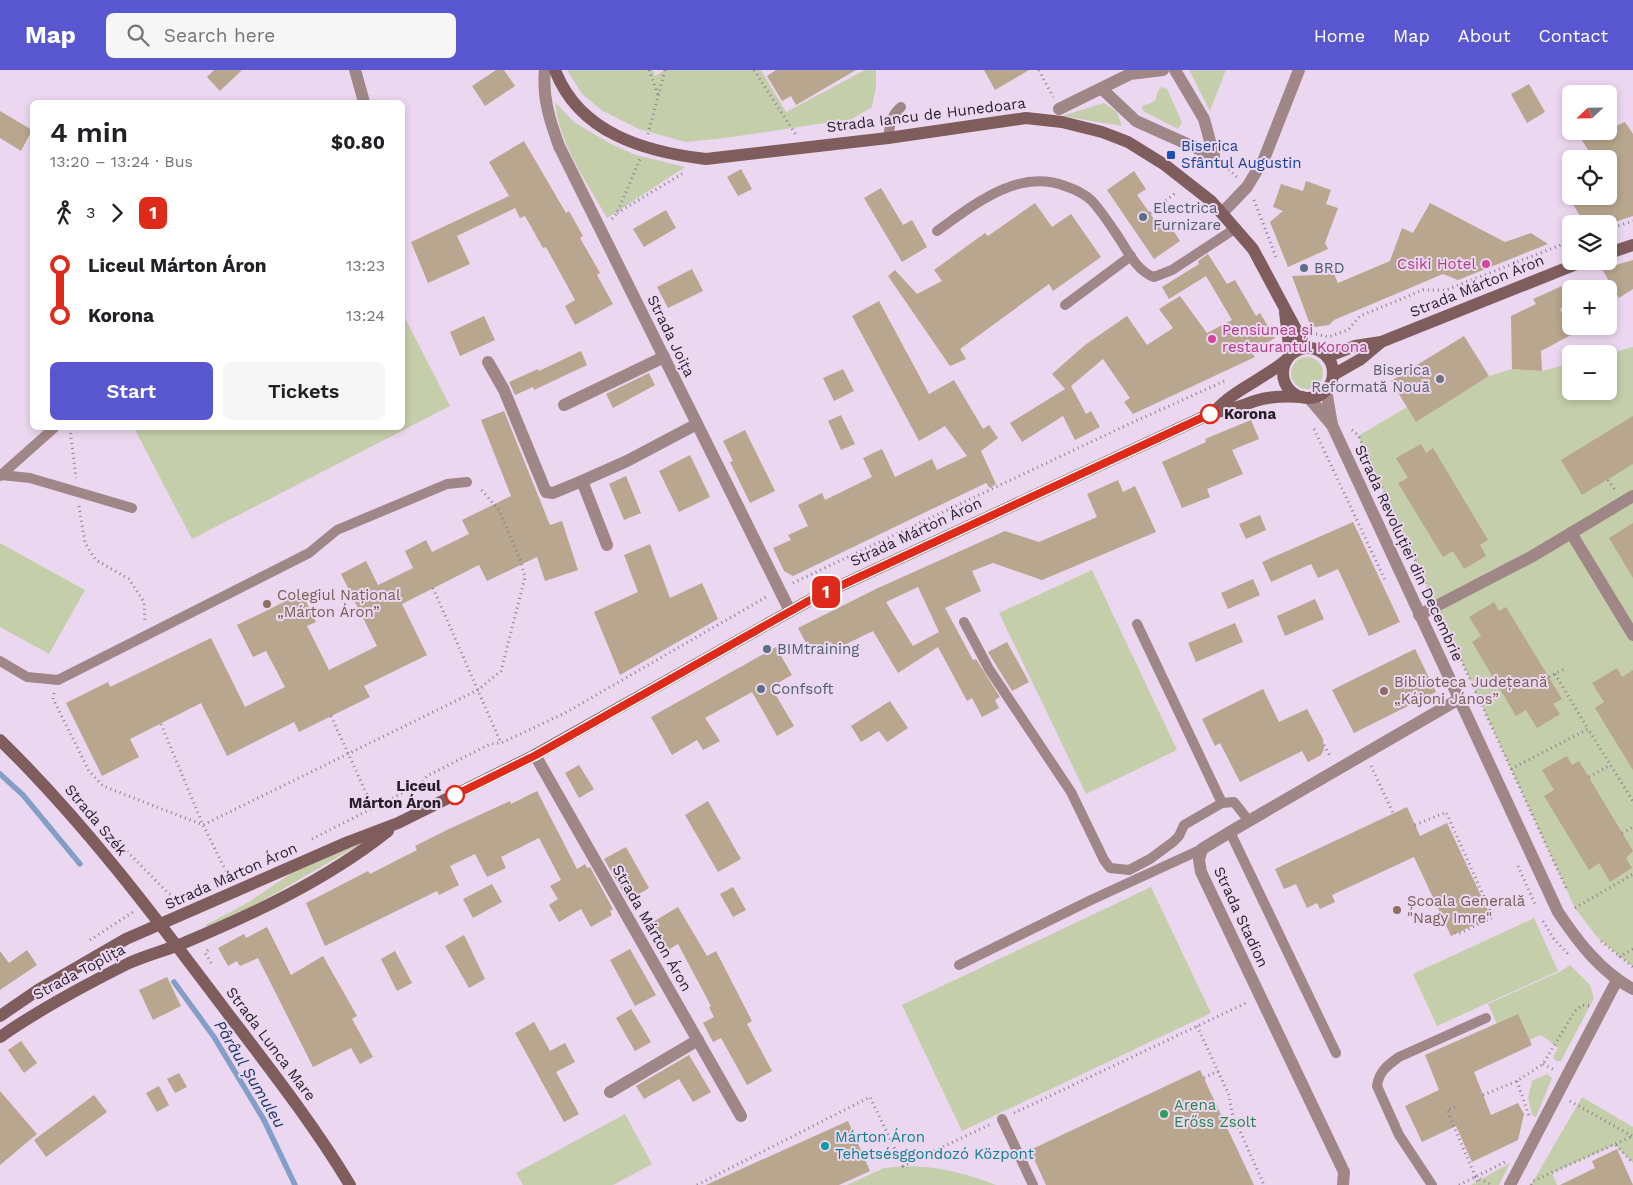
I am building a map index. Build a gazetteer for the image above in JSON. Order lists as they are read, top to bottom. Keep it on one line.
{"streets":{"main road":["Strada Iancu de Hunedoara","Strada Márton Áron","Strada Szék","Strada Toplița","Strada Lunca Mare"],"street":["Strada Joița","Strada Revoluției din Decembrie","Strada Stadion"]},"crossings":[["Strada Iancu de Hunedoara","Strada Márton Áron"],["Strada Iancu de Hunedoara","Strada Revoluției din Decembrie"],["Strada Márton Áron","Strada Joița"],["Strada Márton Áron","Strada Revoluției din Decembrie"],["Strada Márton Áron","Strada Szék"],["Strada Márton Áron","Strada Toplița"],["Strada Márton Áron","Strada Lunca Mare"],["Strada Szék","Strada Toplița"],["Strada Szék","Strada Lunca Mare"],["Strada Toplița","Strada Lunca Mare"]],"water":["Pârâul Șumuleu"],"places":{"transit":["Biserica Sfântul Augustin"],"other":["Electrica Furnizare","Csiki Hotel","BRD","Pensiunea și restaurantul Korona","Biserica Reformată Nouă","Korona","Colegiul Național „Márton Áron”","BIMtraining","Confsoft","Biblioteca Județeană „Kájoni János”","Liceul Márton Áron","Școala Generală \"Nagy Imre\"","Arena Erőss Zsolt","Márton Áron Tehetsésggondozó Központ"]},"lines":["bus line 1"],"north":"left","page":{"header":"Map","search":"Search here","nav":["Home","Map","About","Contact"],"on_map":"1","map_buttons":["+","−"],"heading":["4 min","13:20 – 13:24 · Bus","$0.80"],"legs":["3","1"],"list":[{"name":"Liceul Márton Áron","value":"13:23"},{"name":"Korona","value":"13:24"}],"buttons":["Start","Tickets"]}}
